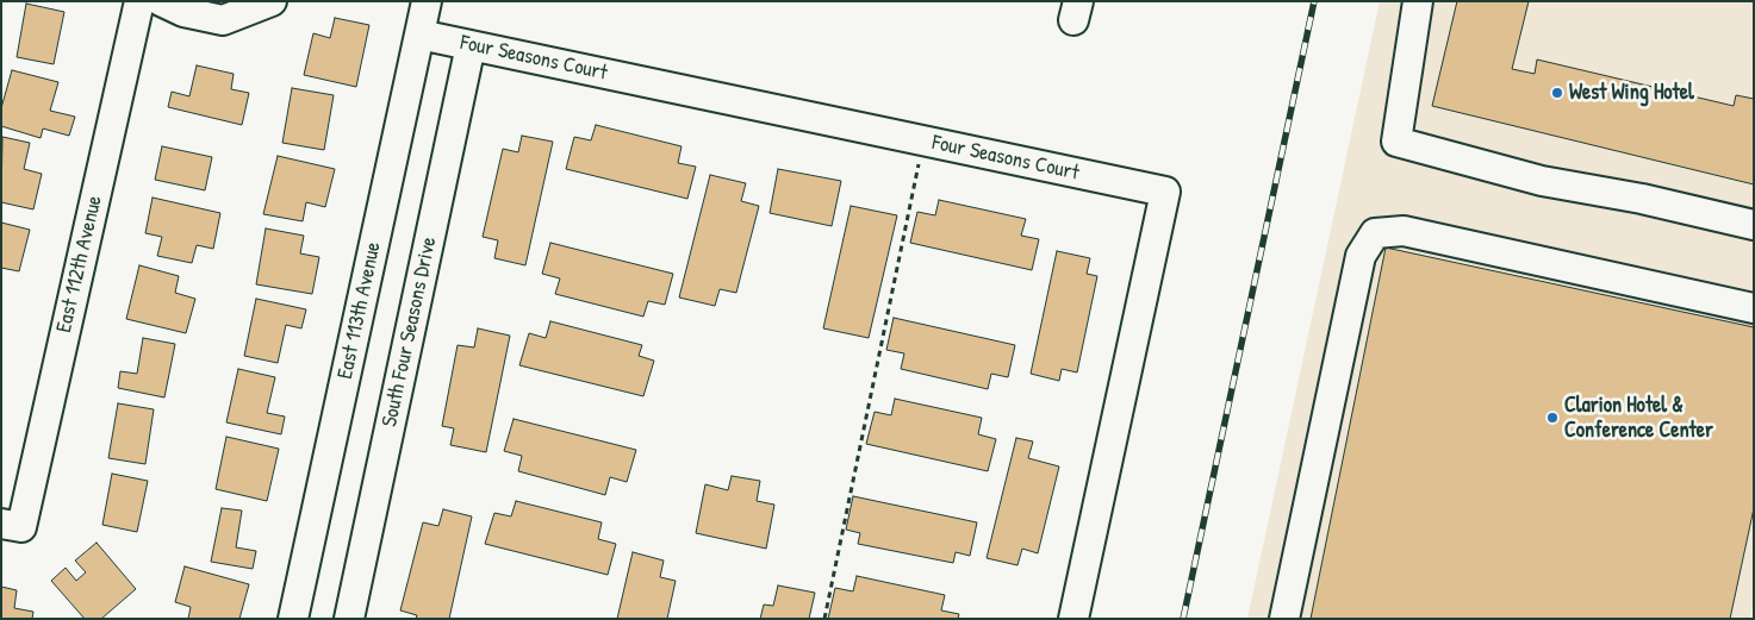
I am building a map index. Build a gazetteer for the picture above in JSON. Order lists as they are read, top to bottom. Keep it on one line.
{"streets":{"street":["Four Seasons Court","East 112th Avenue","East 113th Avenue","South Four Seasons Drive"]},"crossings":[["Four Seasons Court","East 113th Avenue"],["Four Seasons Court","South Four Seasons Drive"]],"places":["West Wing Hotel","Clarion Hotel & Conference Center"]}
